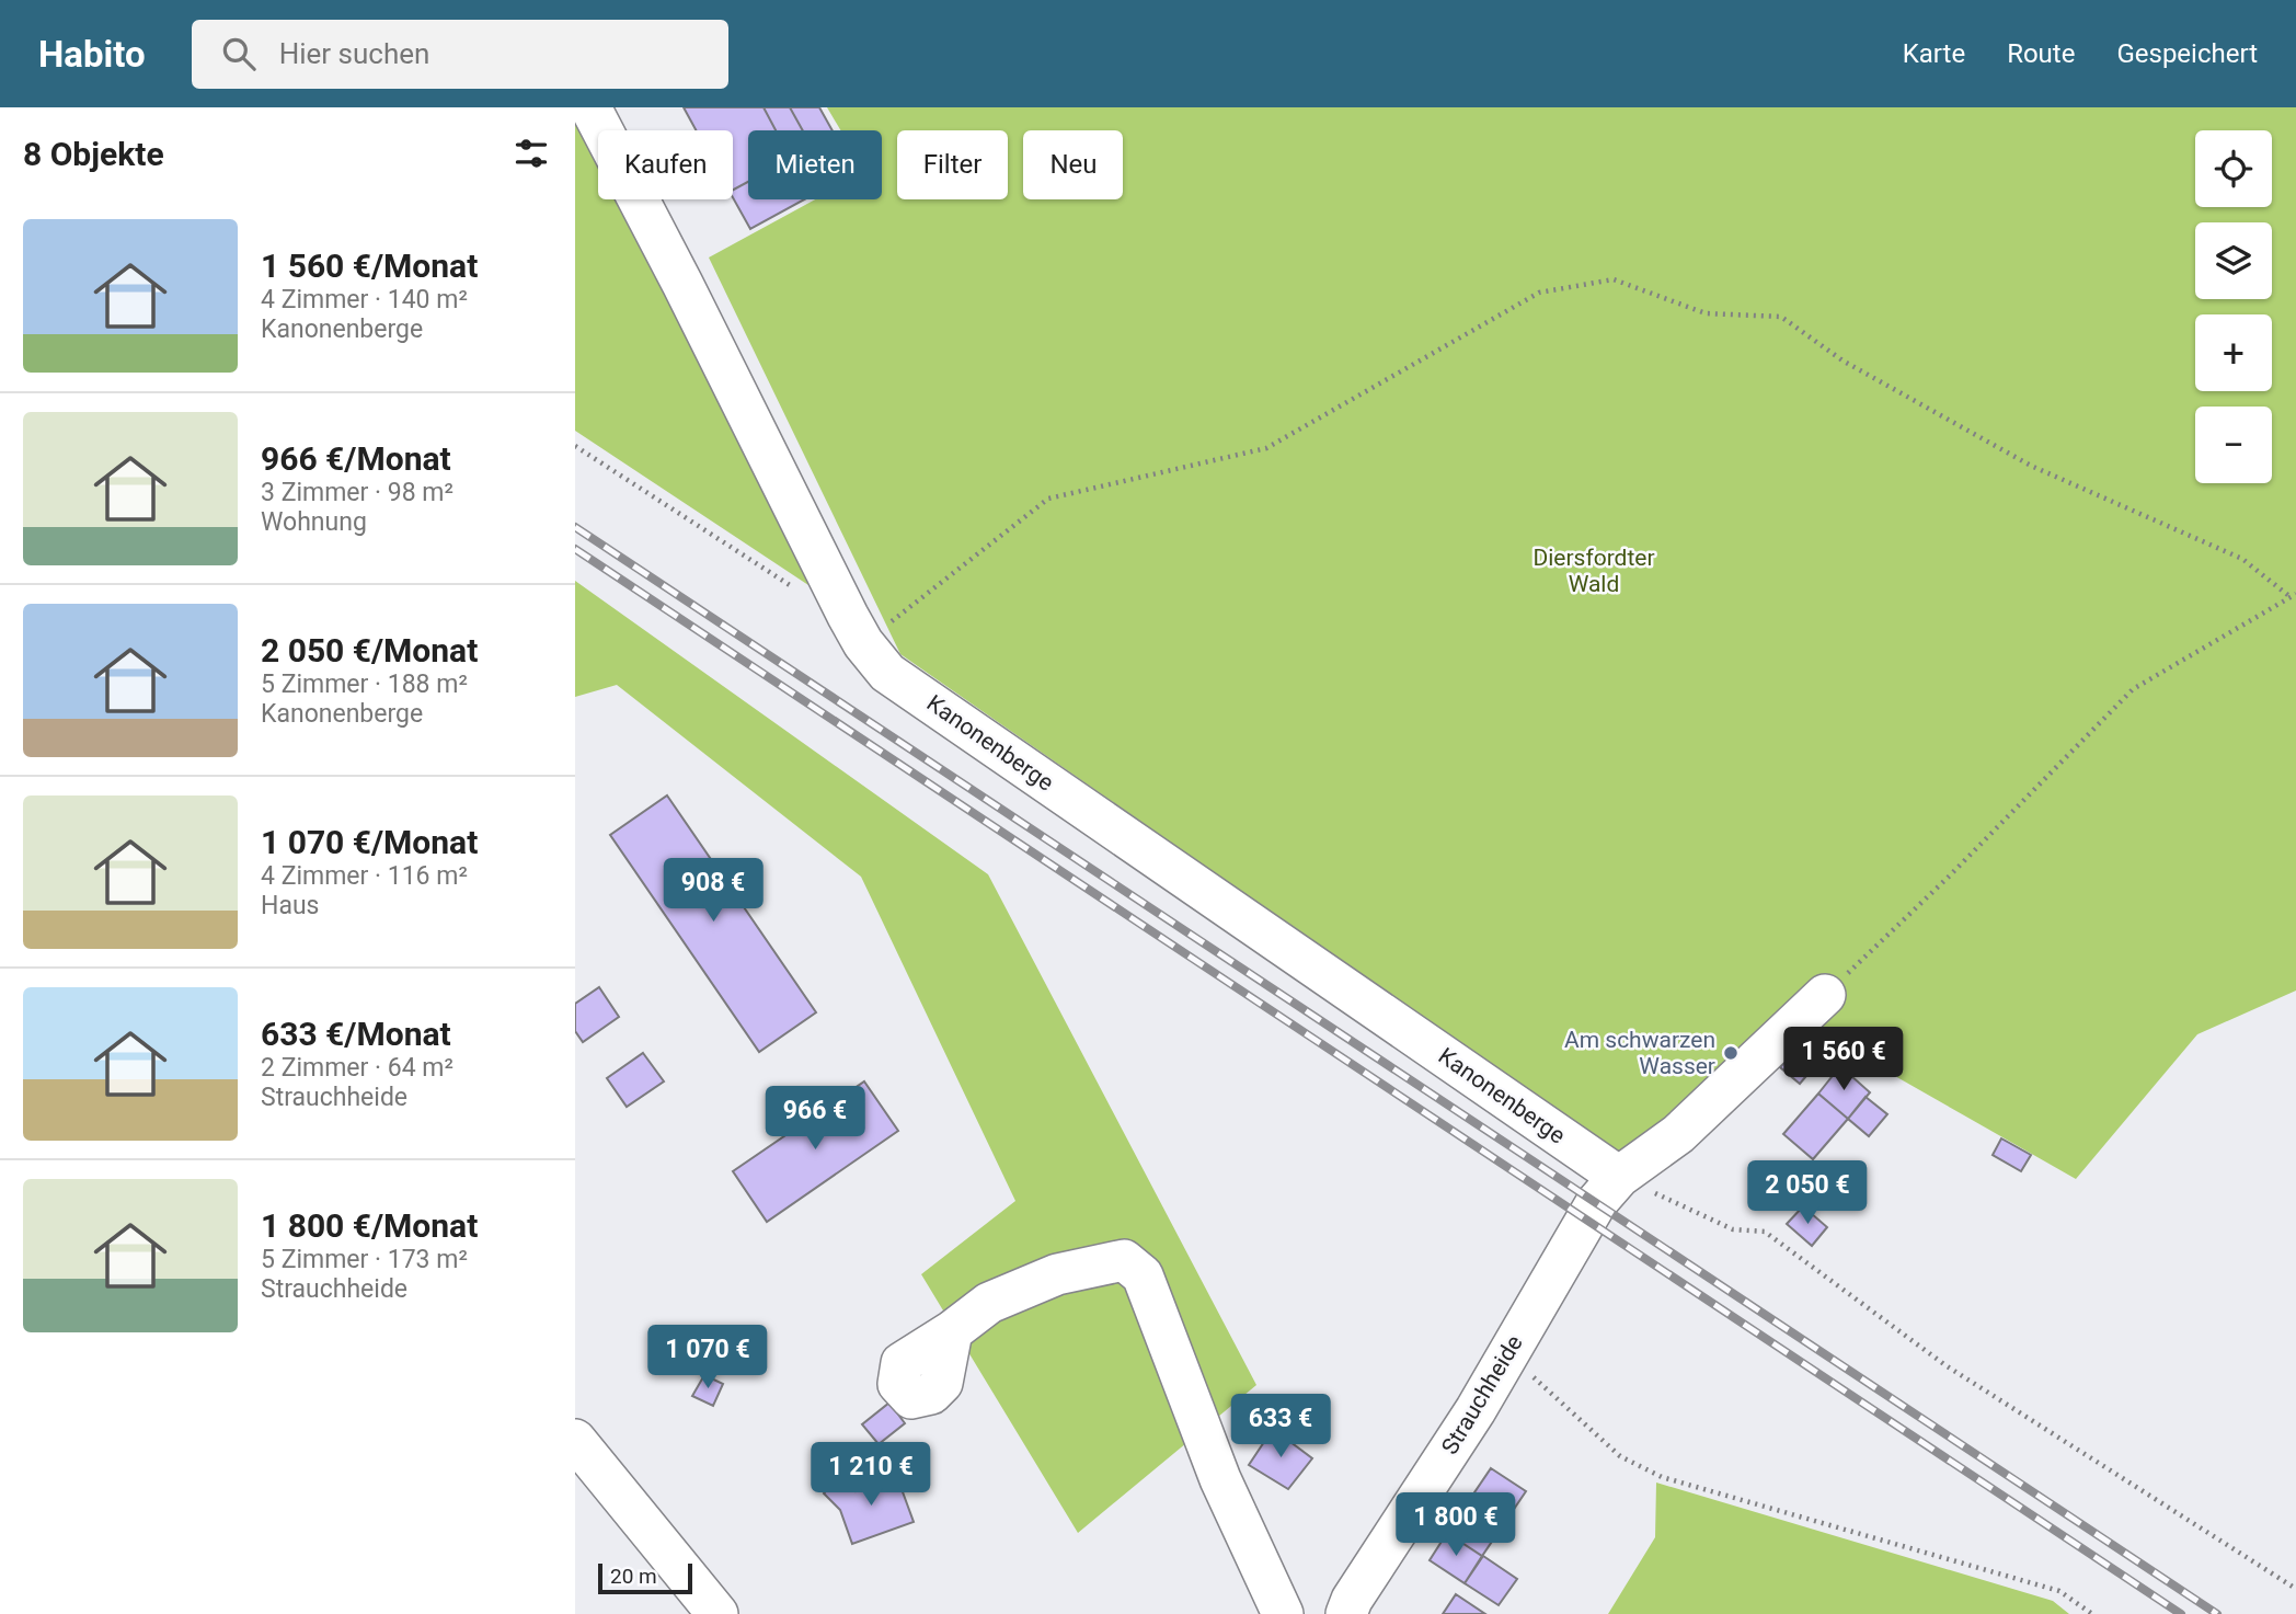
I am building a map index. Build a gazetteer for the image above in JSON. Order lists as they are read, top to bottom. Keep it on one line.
{"streets":{"street":["Kanonenberge","Strauchheide"]},"crossings":[["Kanonenberge","Strauchheide"]],"parks":["Diersfordter Wald"],"places":["Am schwarzen Wasser"],"scale_bar":"20 m","page":{"header":"Habito","search":"Hier suchen","nav":["Karte","Route","Gespeichert"],"heading":"8 Objekte","map_buttons":["+","−"],"chip":["Kaufen","Mieten","Filter","Neu"],"list":[{"name":"1 560 €/Monat","note":"4 Zimmer · 140 m² · Kanonenberge"},{"name":"966 €/Monat","note":"3 Zimmer · 98 m² · Wohnung"},{"name":"2 050 €/Monat","note":"5 Zimmer · 188 m² · Kanonenberge"},{"name":"1 070 €/Monat","note":"4 Zimmer · 116 m² · Haus"},{"name":"633 €/Monat","note":"2 Zimmer · 64 m² · Strauchheide"},{"name":"1 800 €/Monat","note":"5 Zimmer · 173 m² · Strauchheide"}],"price":["908 €","1 560 €","966 €","2 050 €","1 070 €","633 €","1 210 €","1 800 €"],"scale":"20 m"}}
